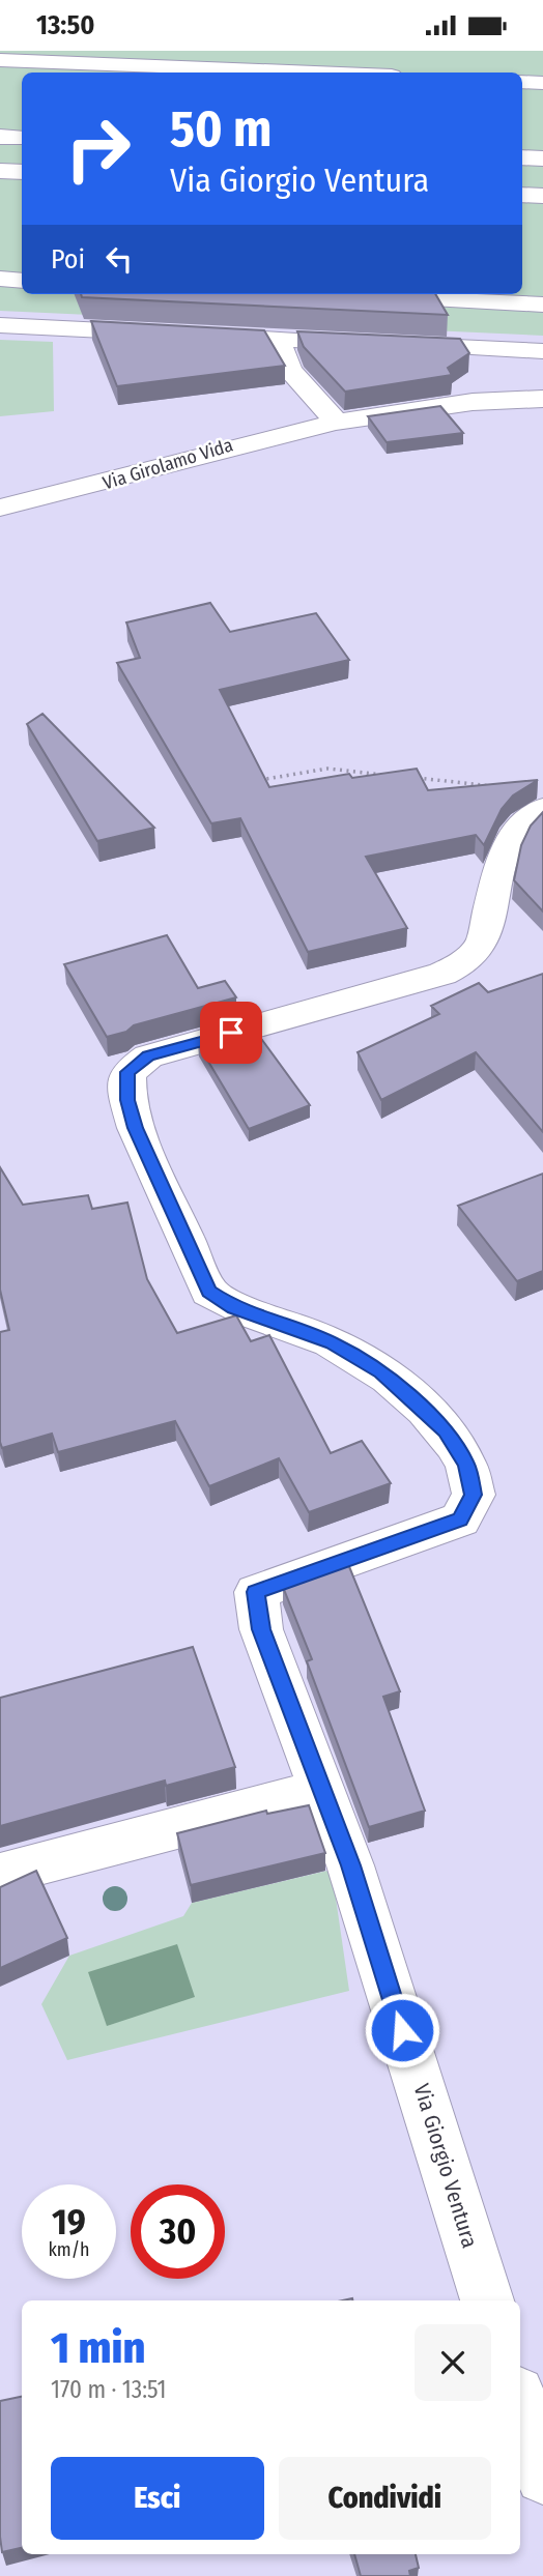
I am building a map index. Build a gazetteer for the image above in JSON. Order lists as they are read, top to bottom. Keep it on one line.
{"streets":{"street":["Via Girolamo Vida","Via Giorgio Ventura"]},"page":{"status":"13:50","turn":["50 m","Via Giorgio Ventura"],"then":"Poi","speed":"19 km/h","limit":"30","heading":["1 min","170 m · 13:51"],"buttons":["Esci","Condividi"]}}
